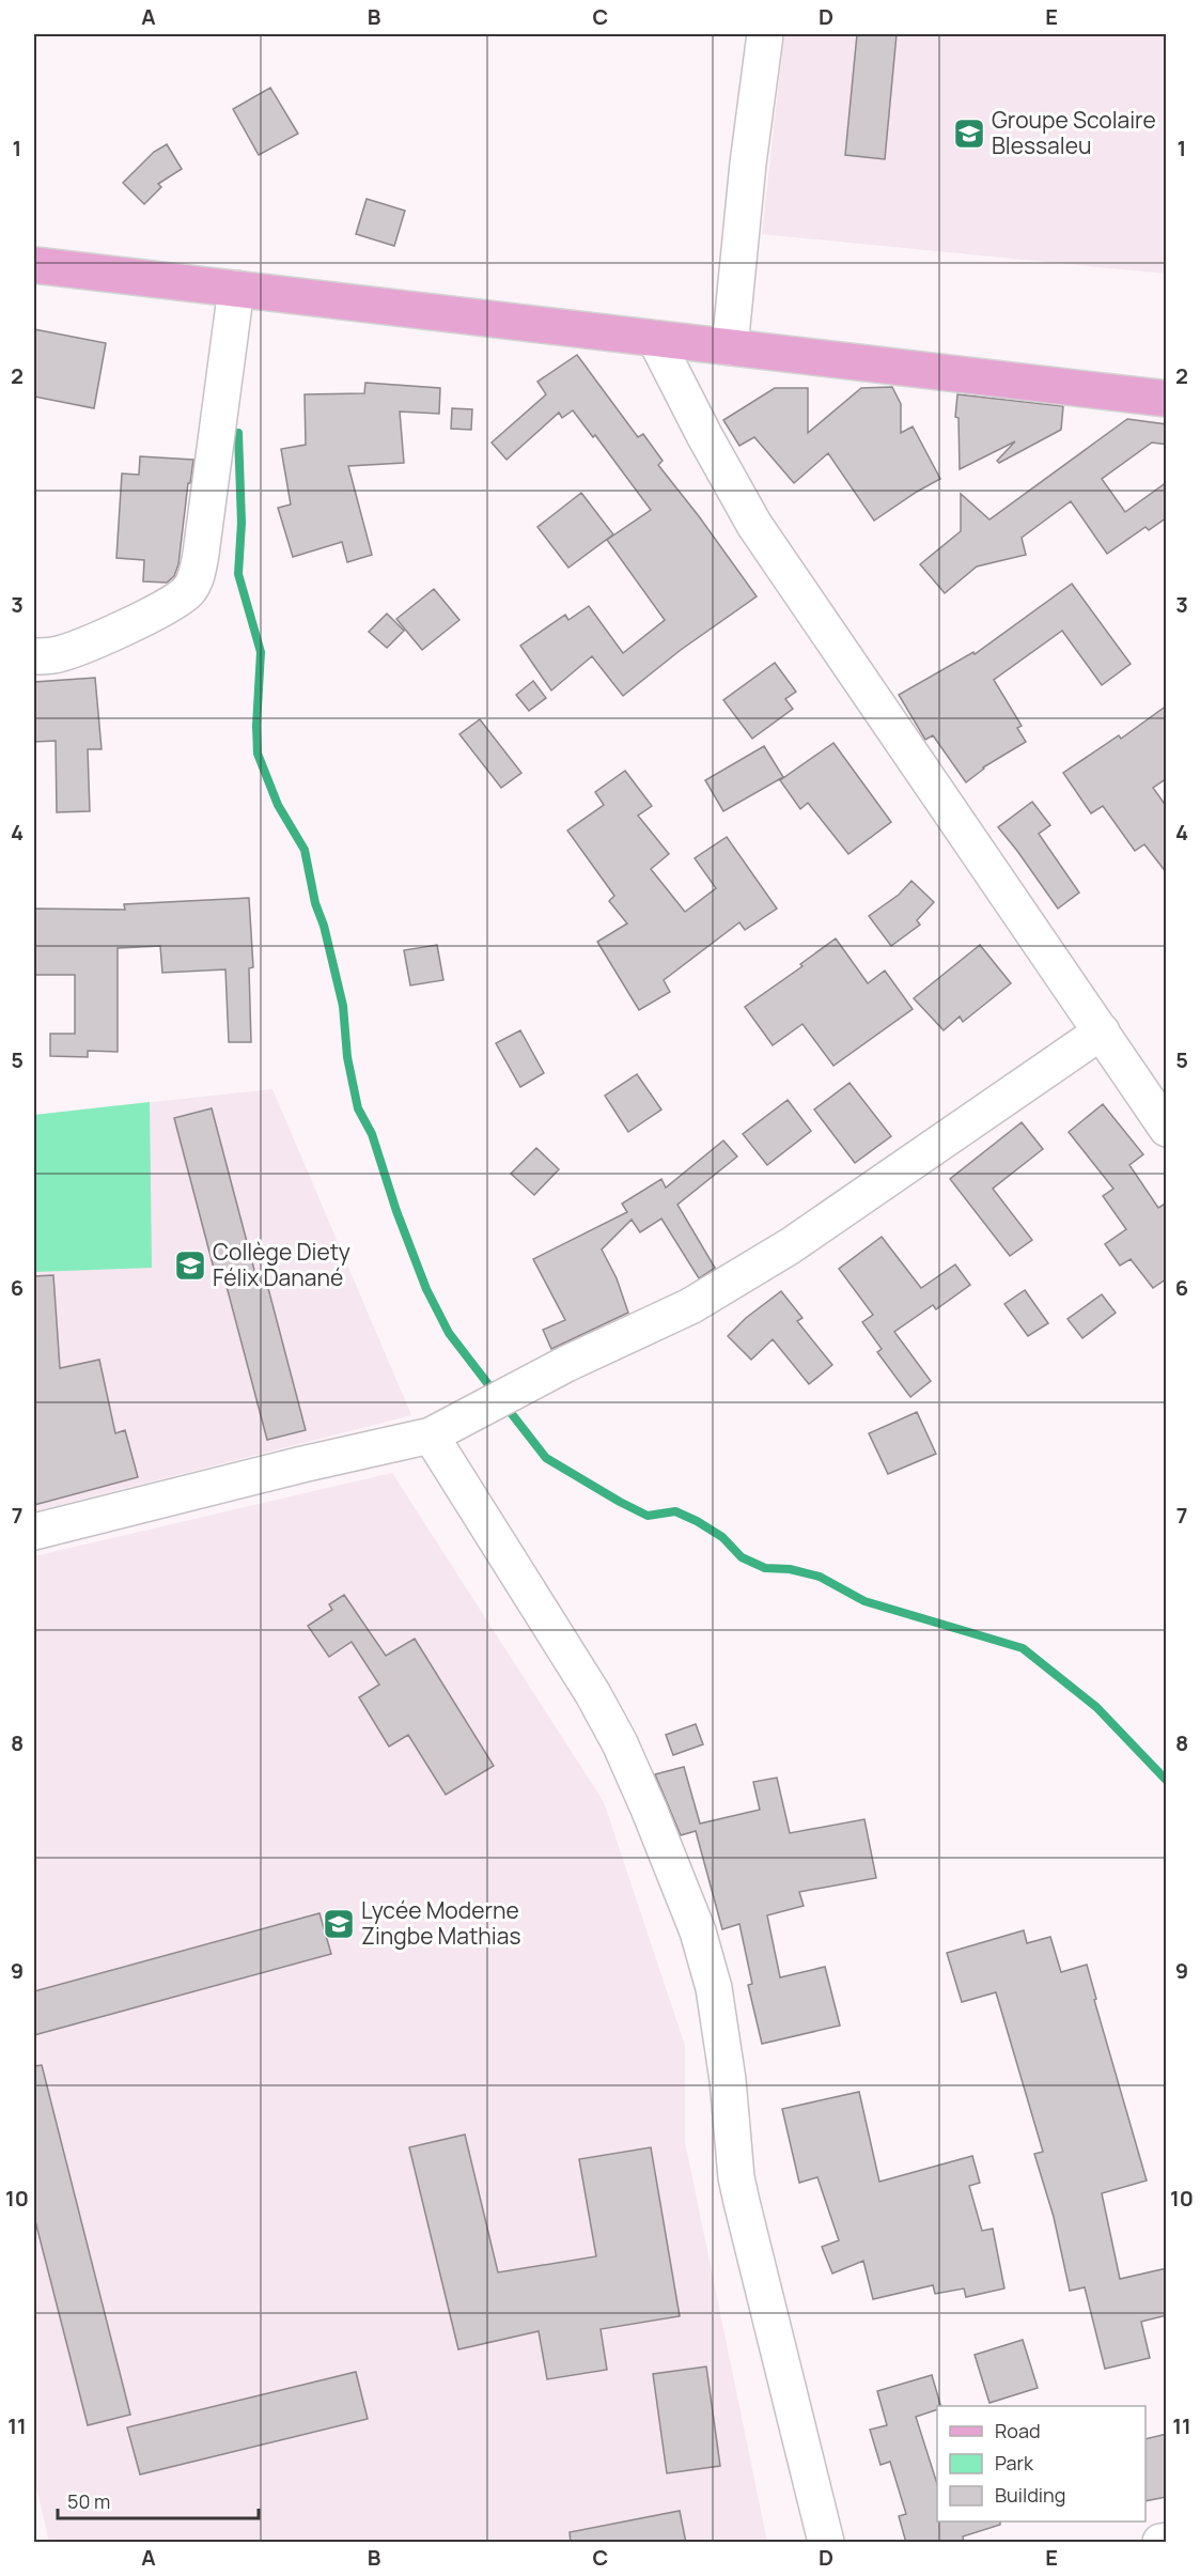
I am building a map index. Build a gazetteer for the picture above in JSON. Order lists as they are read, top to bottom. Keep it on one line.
{"places":{"school or university":["Groupe Scolaire Blessaleu","Collège Diety Félix Danané","Lycée Moderne Zingbe Mathias"]},"legend":["Road","Park","Building"],"scale_bar":"50 m","grid":{"columns":["A","B","C","D","E"],"rows":["1","2","3","4","5","6","7","8","9","10","11"]}}
